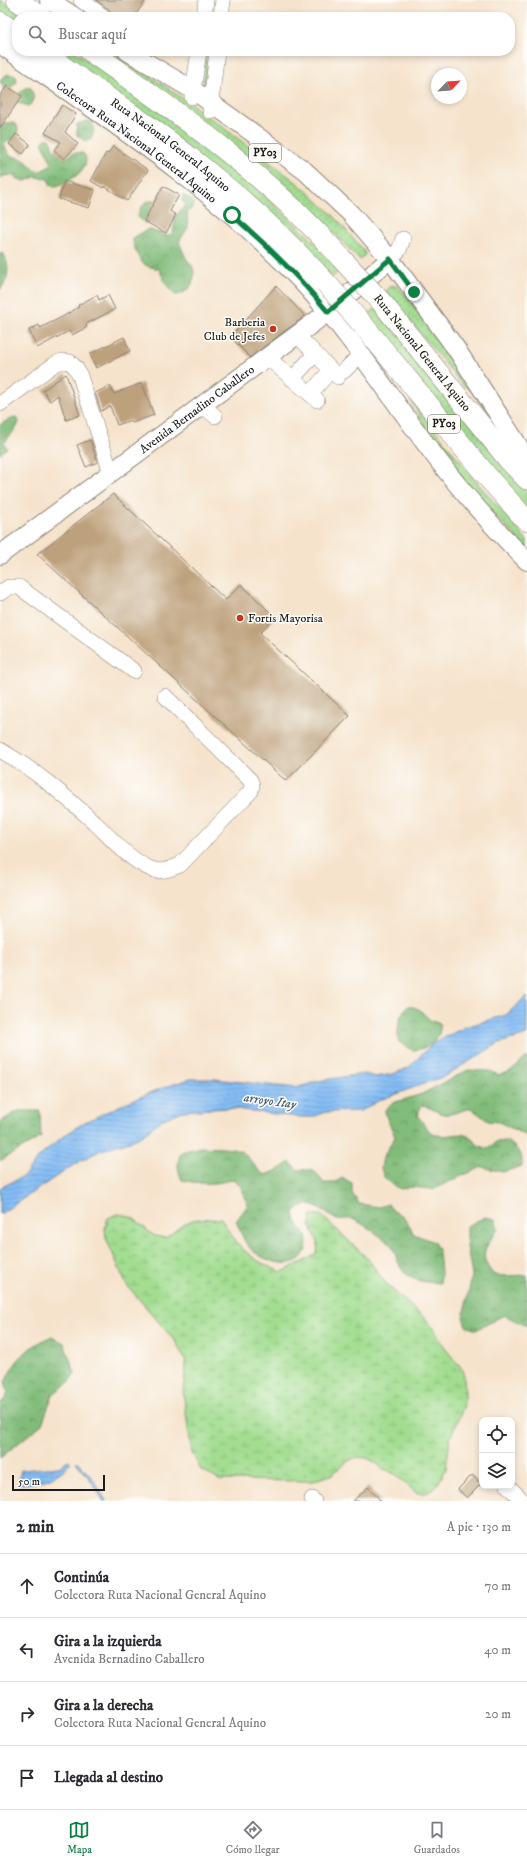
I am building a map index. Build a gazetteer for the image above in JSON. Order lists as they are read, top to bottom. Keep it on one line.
{"streets":{"highway":["Ruta Nacional General Aquino","PY03"],"main road":["Colectora Ruta Nacional General Aquino","Avenida Bernadino Caballero"]},"crossings":[["Colectora Ruta Nacional General Aquino","Avenida Bernadino Caballero"],["PY03","Avenida Bernadino Caballero"]],"water":["arroyo Itay"],"places":["Barberia Club de Jefes","Fortis Mayorisa"],"scale_bar":"50 m","north":"top right","page":{"search":"Buscar aquí","scale":"50 m","heading":["2 min","A pie · 130 m"],"list":[["Continúa","Colectora Ruta Nacional General Aquino","70 m"],["Gira a la izquierda","Avenida Bernadino Caballero","40 m"],["Gira a la derecha","Colectora Ruta Nacional General Aquino","20 m"],"Llegada al destino"],"nav":["Mapa","Cómo llegar","Guardados"]}}
